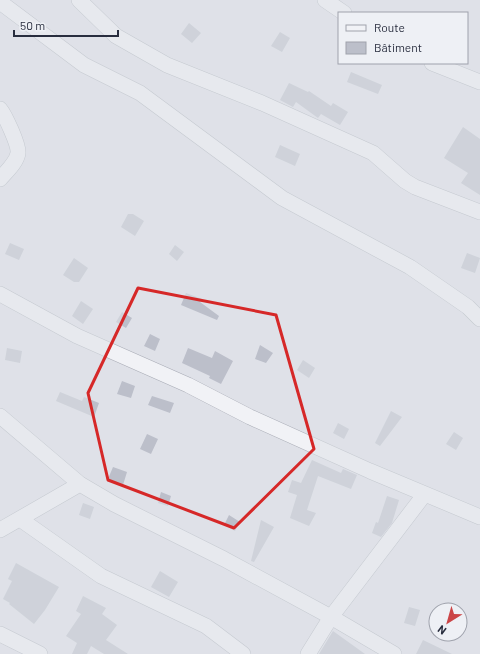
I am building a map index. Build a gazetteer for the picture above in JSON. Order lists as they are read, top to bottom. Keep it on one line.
{"legend":["Route","Bâtiment"],"scale_bar":"50 m","north":"bottom left"}
